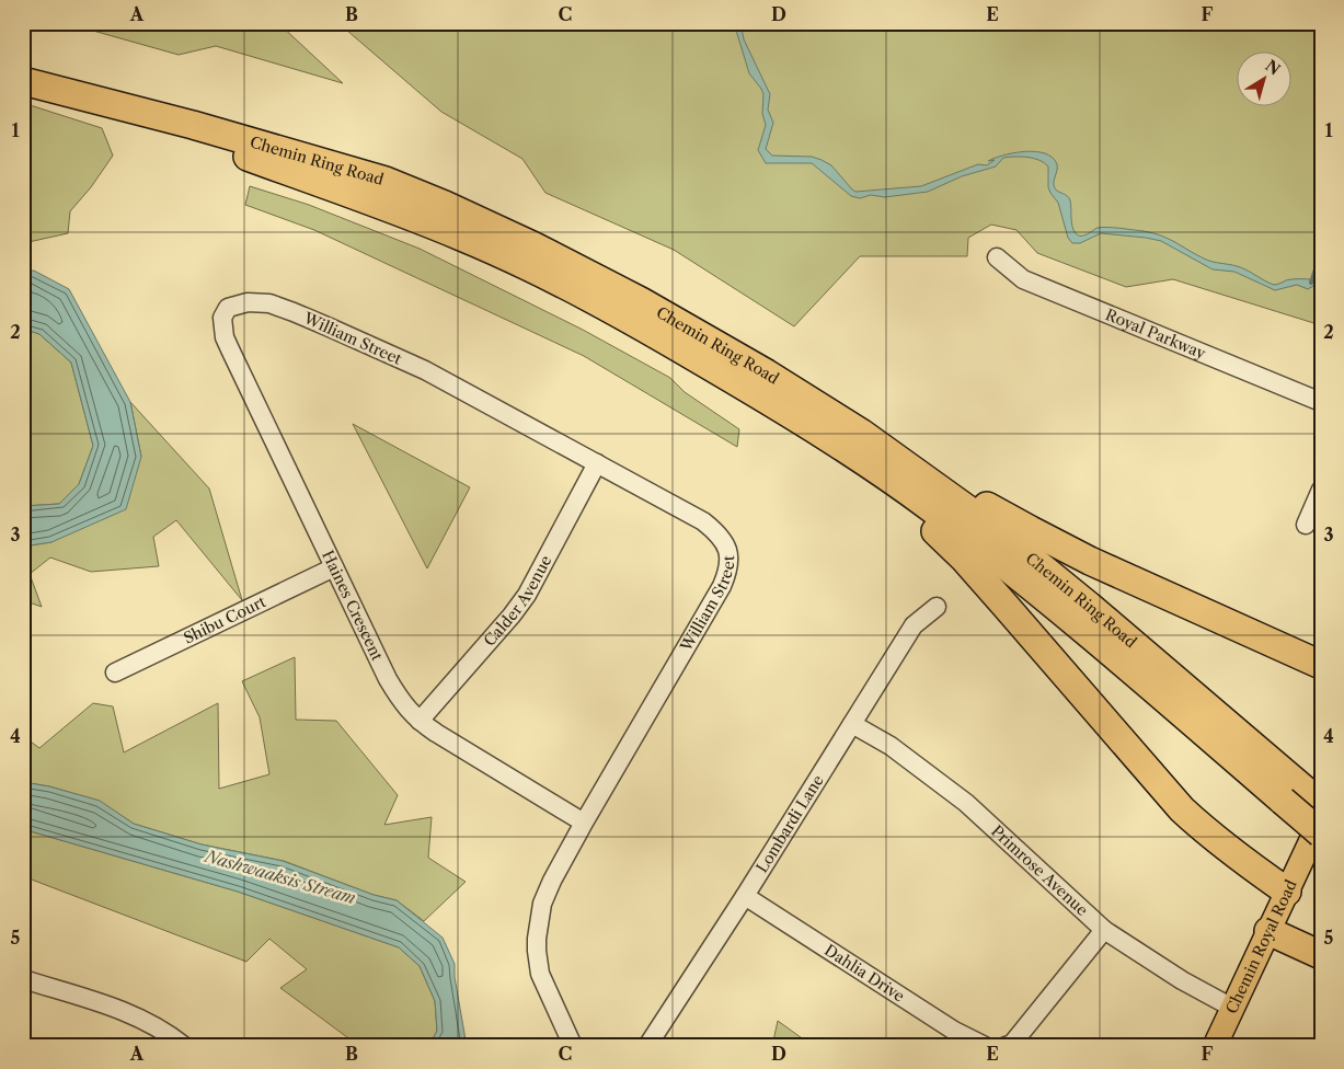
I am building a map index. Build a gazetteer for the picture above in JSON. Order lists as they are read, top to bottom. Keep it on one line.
{"streets":{"highway":["Chemin Ring Road"],"main road":["Chemin Royal Road"],"street":["Royal Parkway","William Street","Calder Avenue","Haines Crescent","Shibu Court","Lombardi Lane","Primrose Avenue","Dahlia Drive"]},"crossings":[["William Street","Calder Avenue"],["William Street","Haines Crescent"],["Calder Avenue","Haines Crescent"],["Haines Crescent","Shibu Court"],["Lombardi Lane","Primrose Avenue"],["Lombardi Lane","Dahlia Drive"],["Primrose Avenue","Chemin Royal Road"]],"water":["Nashwaaksis Stream"],"north":"top right","grid":{"columns":["A","B","C","D","E","F"],"rows":["1","2","3","4","5"]}}
